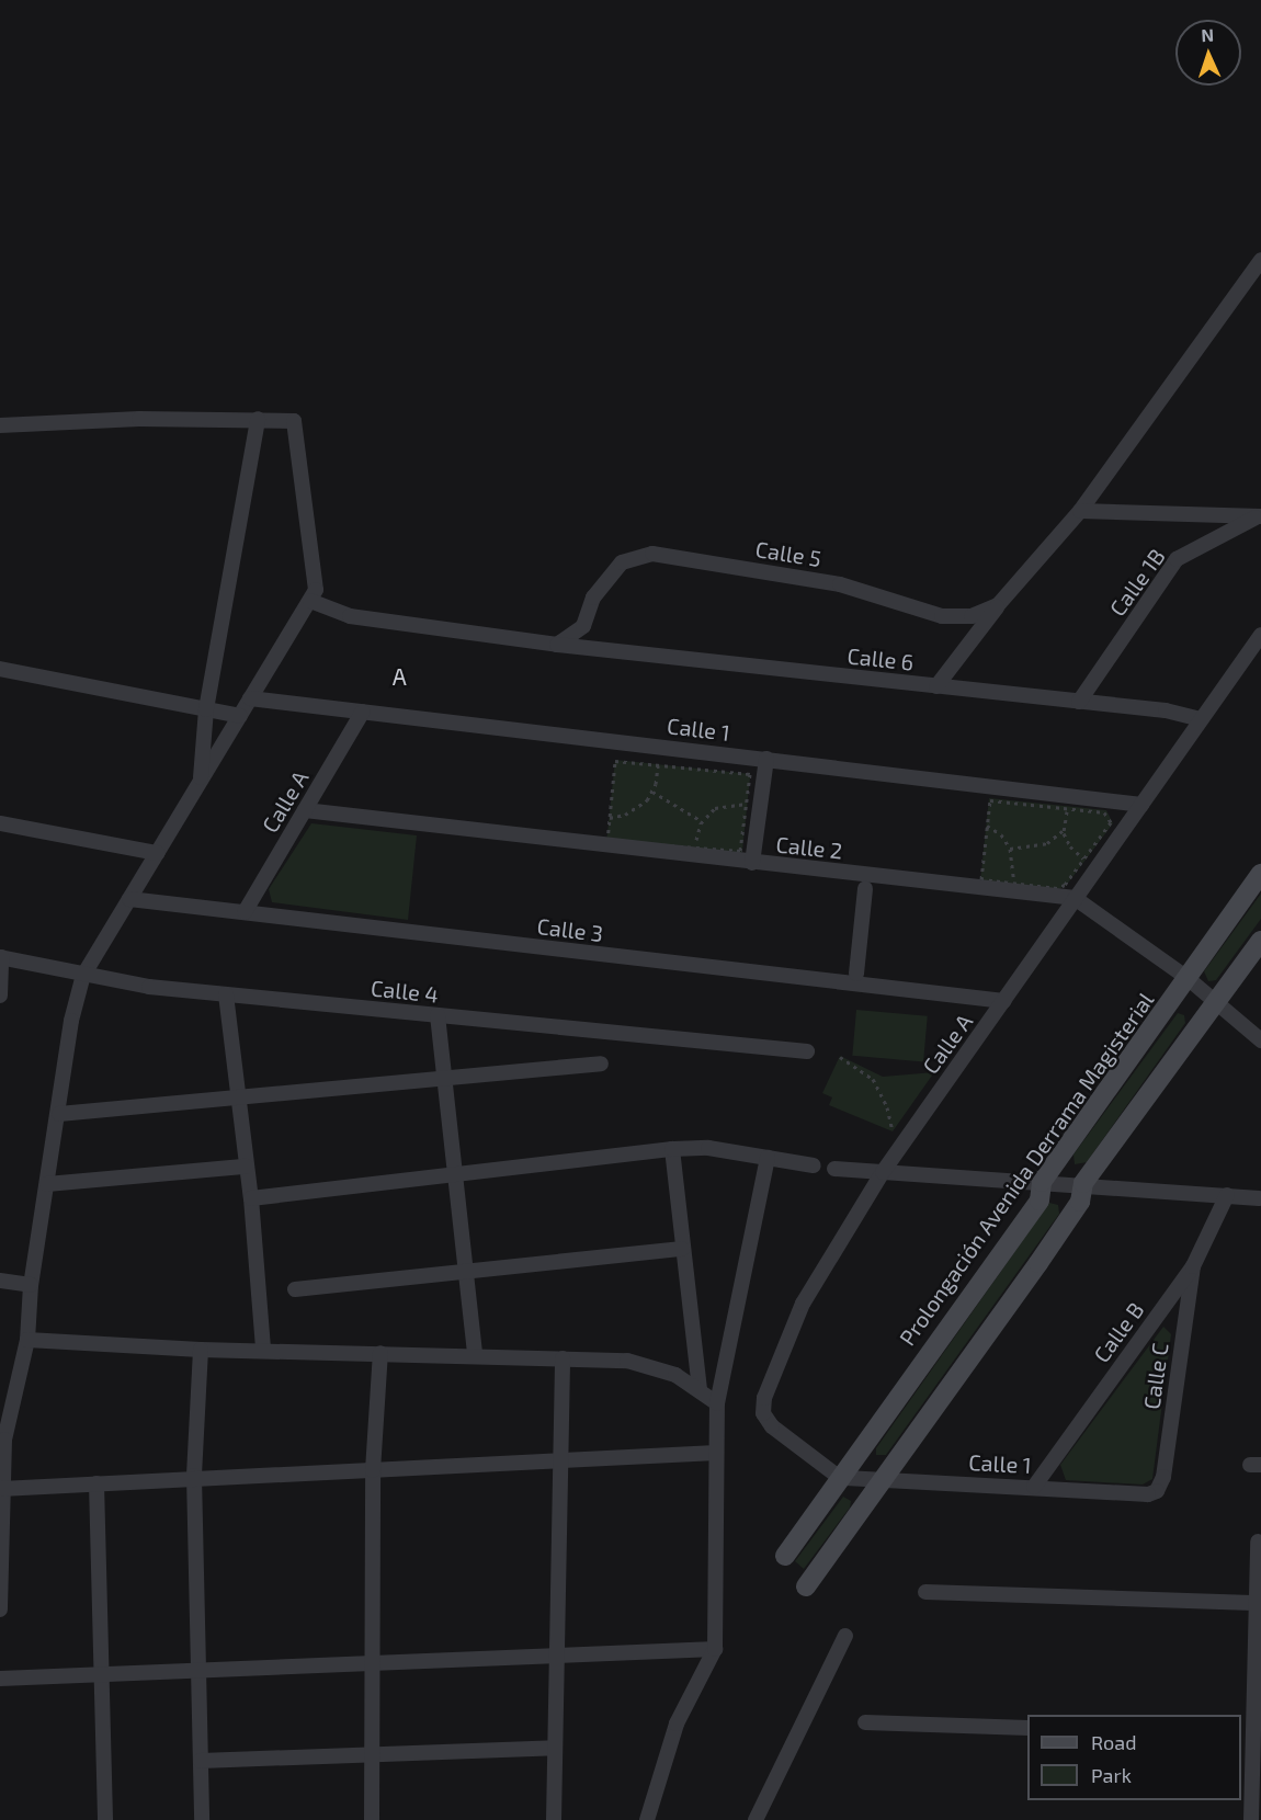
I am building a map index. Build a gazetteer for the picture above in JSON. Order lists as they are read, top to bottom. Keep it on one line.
{"streets":{"street":["Calle 5","Calle 1B","Calle 6","Calle 1","Calle A","Calle 2","Calle 3","Calle 4","Prolongación Avenida Derrama Magisterial","Calle B","Calle C"]},"crossings":[["Calle 5","Calle 6"],["Calle 1B","Calle 6"],["Calle 6","Calle A"],["Calle 1","Calle A"],["Calle 1","Prolongación Avenida Derrama Magisterial"],["Calle 1","Calle B"],["Calle 1","Calle C"],["Calle A","Calle 2"],["Calle A","Calle 3"],["Calle A","Prolongación Avenida Derrama Magisterial"],["Calle 2","Prolongación Avenida Derrama Magisterial"],["Calle B","Calle C"]],"districts":["A"],"legend":["Road","Park"],"north":"top"}
